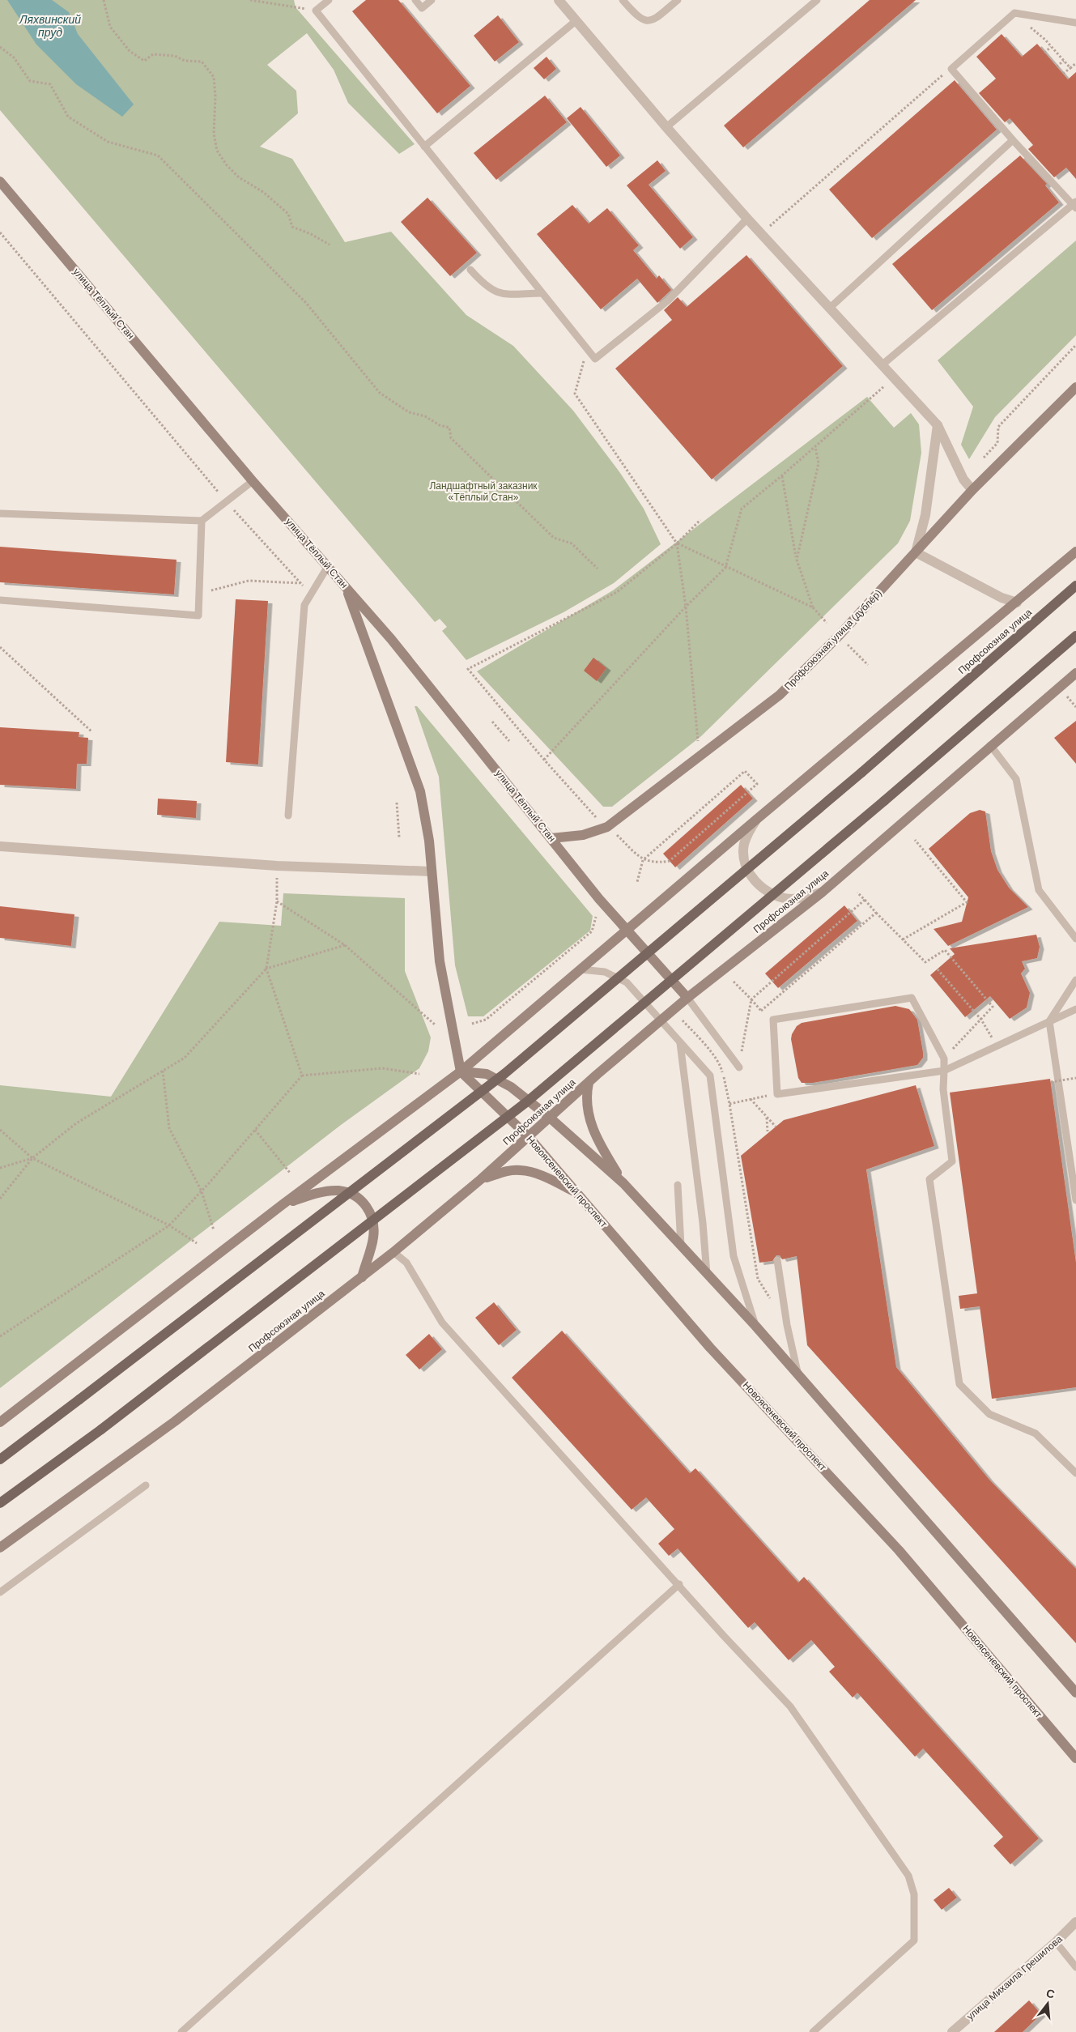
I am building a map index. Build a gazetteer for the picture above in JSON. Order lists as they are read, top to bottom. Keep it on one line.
{"streets":{"main road":["улица Тёплый Стан","Профсоюзная улица (дублёр)","Профсоюзная улица","Новоясеневский проспект"],"street":["улица Михаила Грешилова"]},"crossings":[["улица Тёплый Стан","Профсоюзная улица (дублёр)"],["улица Тёплый Стан","Профсоюзная улица"],["Профсоюзная улица","Новоясеневский проспект"]],"water":["Ляхвинский пруд"],"parks":["Ландшафтный заказник «Тёплый Стан»"],"north":"top"}
